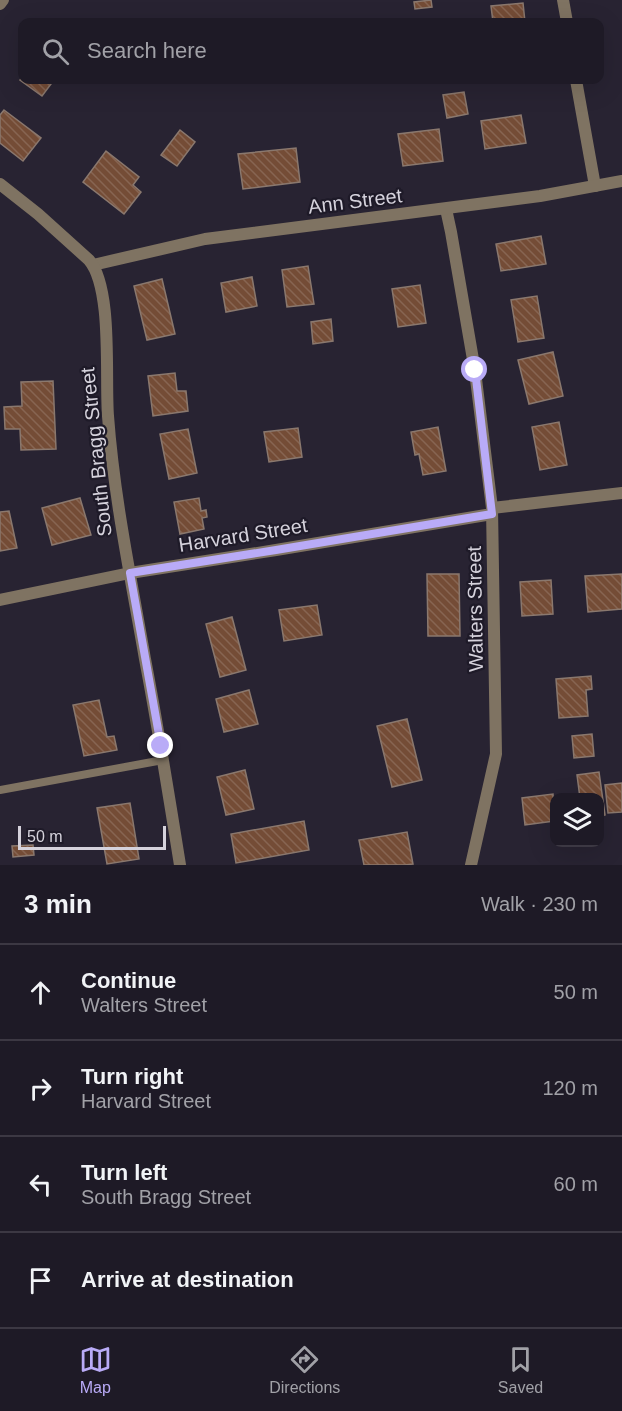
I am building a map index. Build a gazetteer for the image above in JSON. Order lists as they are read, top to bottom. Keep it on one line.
{"streets":{"street":["Ann Street","South Bragg Street","Harvard Street","Walters Street"]},"crossings":[["Ann Street","South Bragg Street"],["Ann Street","Walters Street"],["South Bragg Street","Harvard Street"],["Harvard Street","Walters Street"]],"scale_bar":"50 m","page":{"search":"Search here","scale":"50 m","heading":["3 min","Walk · 230 m"],"list":[["Continue","Walters Street","50 m"],["Turn right","Harvard Street","120 m"],["Turn left","South Bragg Street","60 m"],"Arrive at destination"],"nav":["Map","Directions","Saved"]}}
